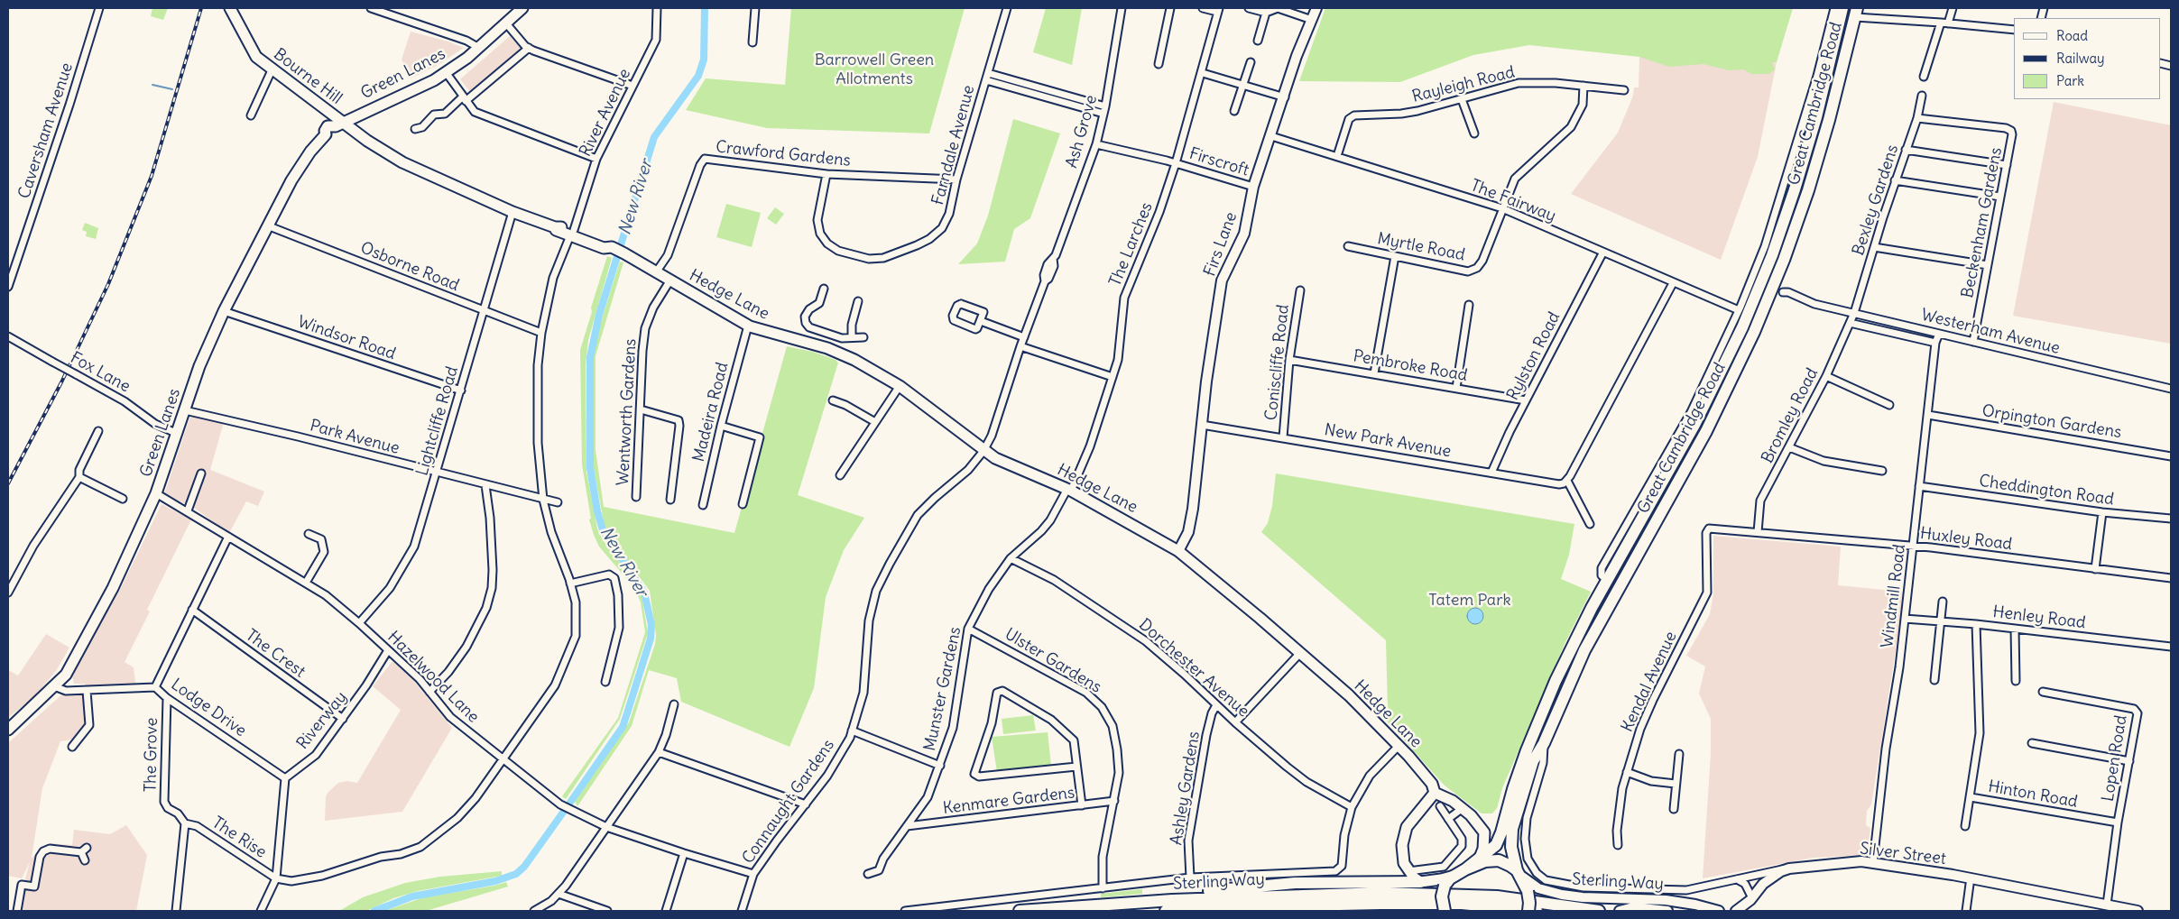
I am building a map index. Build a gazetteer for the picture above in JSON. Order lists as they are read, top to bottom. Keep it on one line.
{"streets":{"highway":["Great Cambridge Road","Sterling Way"],"main road":["Green Lanes","Bourne Hill","Hedge Lane"],"street":["Rayleigh Road","River Avenue","Caversham Avenue","Ash Grove","Farndale Avenue","Crawford Gardens","Firscroft","Bexley Gardens","The Fairway","Beckenham Gardens","The Larches","Firs Lane","Myrtle Road","Osborne Road","Westerham Avenue","Windsor Road","Rylston Road","Coniscliffe Road","Pembroke Road","Fox Lane","Wentworth Gardens","Madeira Road","Bromley Road","Lightcliffe Road","Orpington Gardens","Park Avenue","New Park Avenue","Cheddington Road","Huxley Road","Windmill Road","Henley Road","The Crest","Ulster Gardens","Dorchester Avenue","Hazelwood Lane","Kendal Avenue","Munster Gardens","Lodge Drive","Riverway","The Grove","Lopen Road","Ashley Gardens","Hinton Road","Kenmare Gardens","Connaught Gardens","The Rise","Silver Street"]},"crossings":[["Green Lanes","Bourne Hill"],["Green Lanes","Osborne Road"],["Green Lanes","Hedge Lane"],["Green Lanes","Windsor Road"],["Green Lanes","Fox Lane"],["Green Lanes","Park Avenue"],["Green Lanes","Hazelwood Lane"],["Green Lanes","Lodge Drive"],["Bourne Hill","Hedge Lane"],["Rayleigh Road","The Fairway"],["Great Cambridge Road","Hedge Lane"],["Great Cambridge Road","Westerham Avenue"],["Great Cambridge Road","Silver Street"],["Great Cambridge Road","Sterling Way"],["River Avenue","Osborne Road"],["River Avenue","Hedge Lane"],["River Avenue","Park Avenue"],["River Avenue","Hazelwood Lane"],["River Avenue","The Rise"],["Ash Grove","Firscroft"],["Ash Grove","Hedge Lane"],["Ash Grove","Connaught Gardens"],["Farndale Avenue","Crawford Gardens"],["Crawford Gardens","Hedge Lane"],["Firscroft","The Larches"],["Firscroft","Firs Lane"],["Bexley Gardens","Beckenham Gardens"],["Bexley Gardens","Westerham Avenue"],["Bexley Gardens","Bromley Road"],["The Fairway","Firs Lane"],["The Fairway","Myrtle Road"],["The Fairway","Rylston Road"],["Beckenham Gardens","Westerham Avenue"],["The Larches","Hedge Lane"],["The Larches","Munster Gardens"],["Firs Lane","Hedge Lane"],["Firs Lane","New Park Avenue"],["Osborne Road","Lightcliffe Road"],["Hedge Lane","Wentworth Gardens"],["Hedge Lane","Madeira Road"],["Hedge Lane","Lightcliffe Road"],["Hedge Lane","Munster Gardens"],["Hedge Lane","Connaught Gardens"],["Westerham Avenue","Bromley Road"],["Westerham Avenue","Windmill Road"],["Windsor Road","Lightcliffe Road"],["Rylston Road","Pembroke Road"],["Rylston Road","New Park Avenue"],["Coniscliffe Road","Pembroke Road"],["Coniscliffe Road","New Park Avenue"],["Bromley Road","Huxley Road"],["Lightcliffe Road","Park Avenue"],["Lightcliffe Road","Hazelwood Lane"],["Orpington Gardens","Windmill Road"],["Cheddington Road","Windmill Road"],["Huxley Road","Windmill Road"],["Huxley Road","Kendal Avenue"],["Windmill Road","Henley Road"],["Windmill Road","Silver Street"],["The Crest","Riverway"],["Ulster Gardens","Munster Gardens"],["Ulster Gardens","Kenmare Gardens"],["Dorchester Avenue","Munster Gardens"],["Dorchester Avenue","Ashley Gardens"],["Hazelwood Lane","Riverway"],["Hazelwood Lane","Connaught Gardens"],["Munster Gardens","Kenmare Gardens"],["Lodge Drive","Riverway"],["Lodge Drive","The Grove"],["The Grove","The Rise"],["Lopen Road","Hinton Road"],["Lopen Road","Silver Street"]],"water":["New River"],"parks":["Barrowell Green Allotments","Tatem Park"],"legend":["Road","Railway","Park"]}
